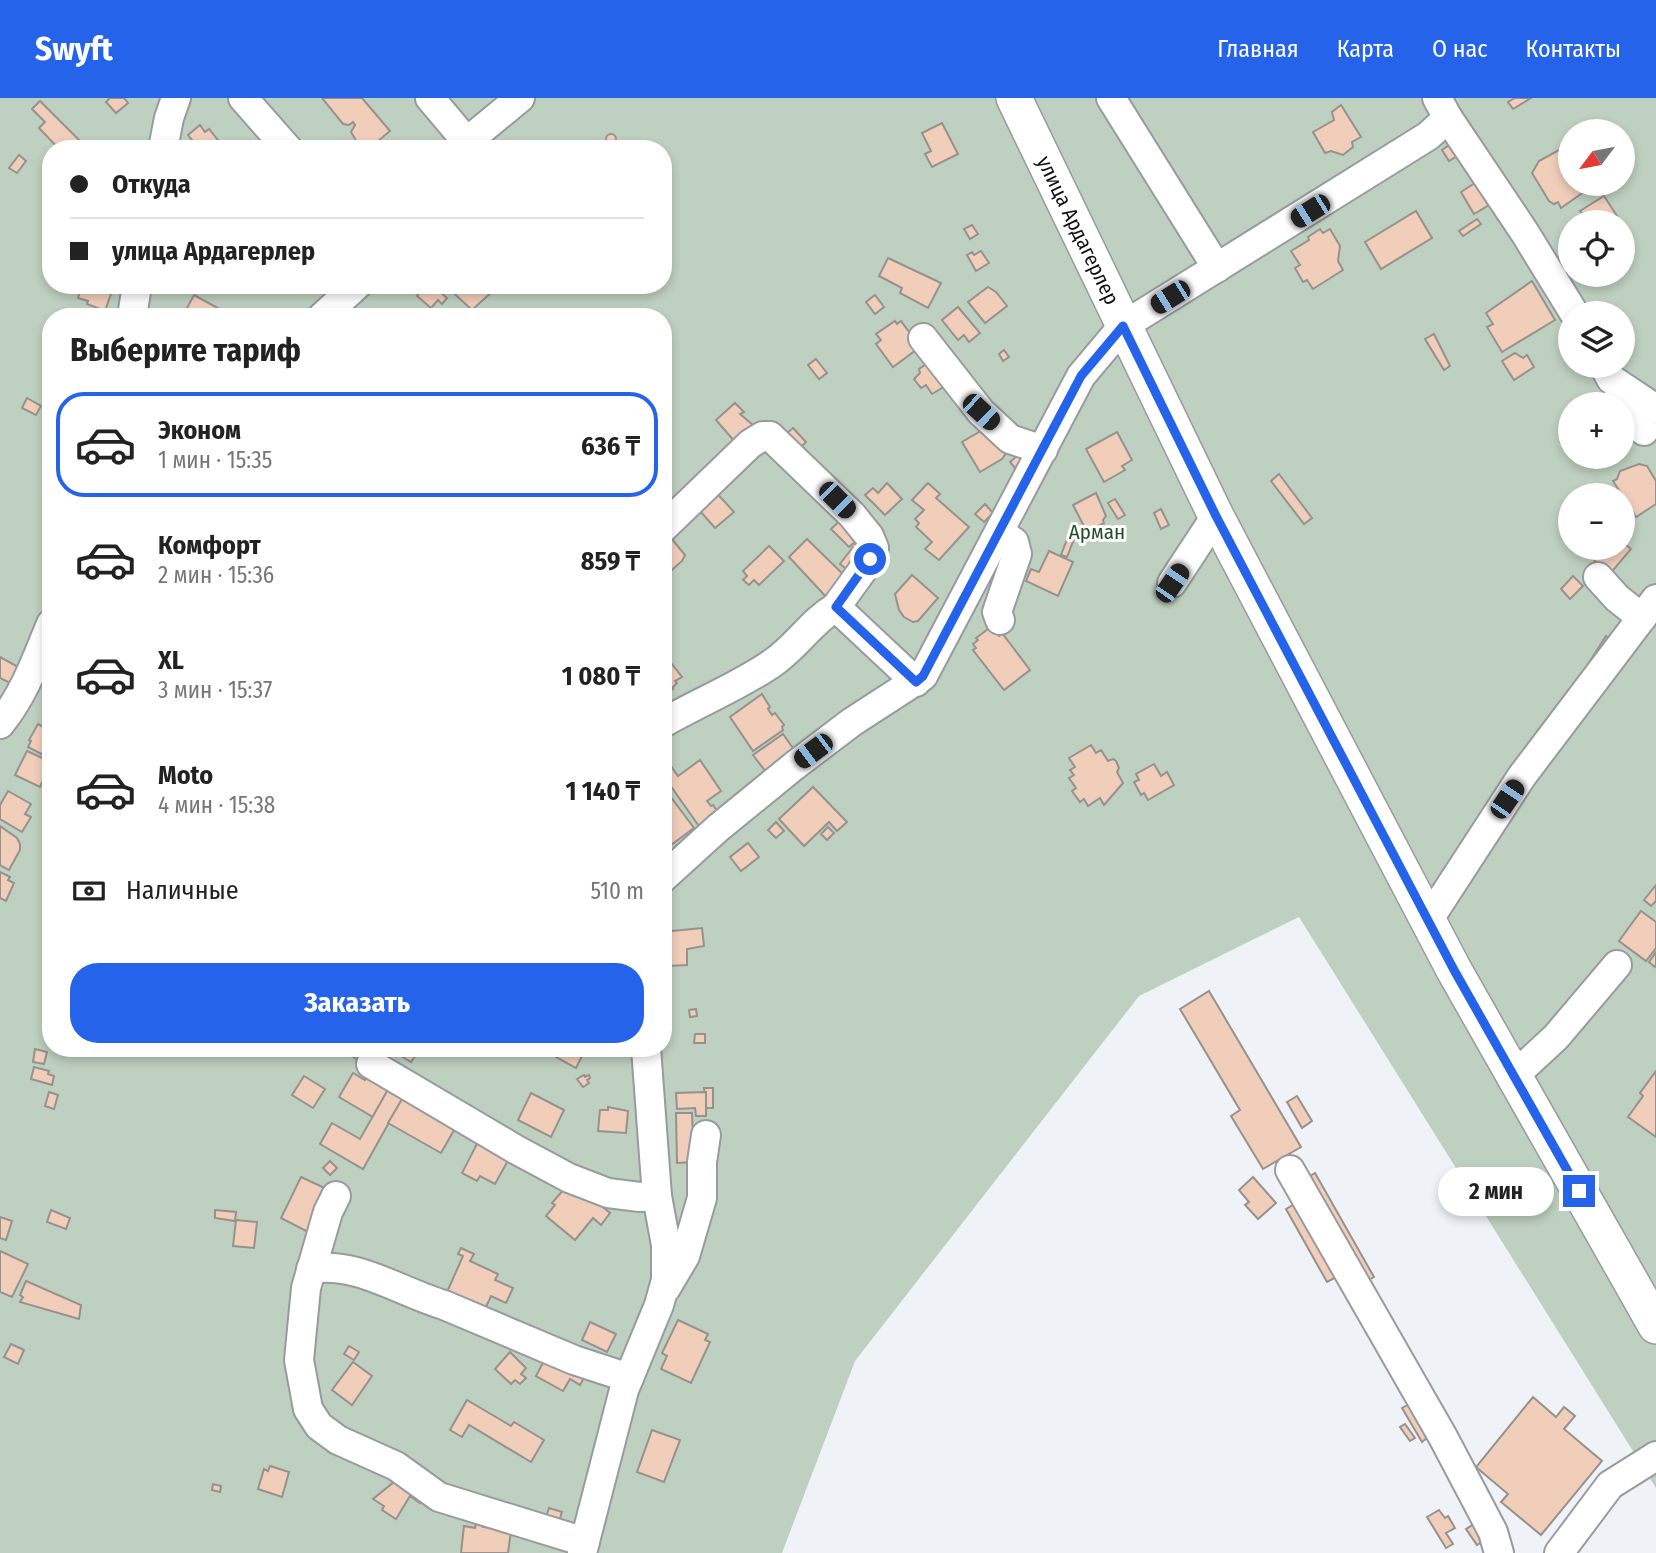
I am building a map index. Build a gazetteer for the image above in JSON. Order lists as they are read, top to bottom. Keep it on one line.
{"streets":{"main road":["улица Ардагерлер"]},"parks":["Арман"],"north":"bottom left","page":{"header":"Swyft","nav":["Главная","Карта","О нас","Контакты"],"map_buttons":["+","−"],"banner":["Откуда","улица Ардагерлер"],"heading":"Выберите тариф","list":[{"name":"Эконом","note":"1 мин · 15:35","value":"636 ₸"},{"name":"Комфорт","note":"2 мин · 15:36","value":"859 ₸"},{"name":"XL","note":"3 мин · 15:37","value":"1 080 ₸"},{"name":"Moto","note":"4 мин · 15:38","value":"1 140 ₸"}],"pay":["Наличные","510 m"],"buttons":"Заказать","bubble":"2 мин"}}
